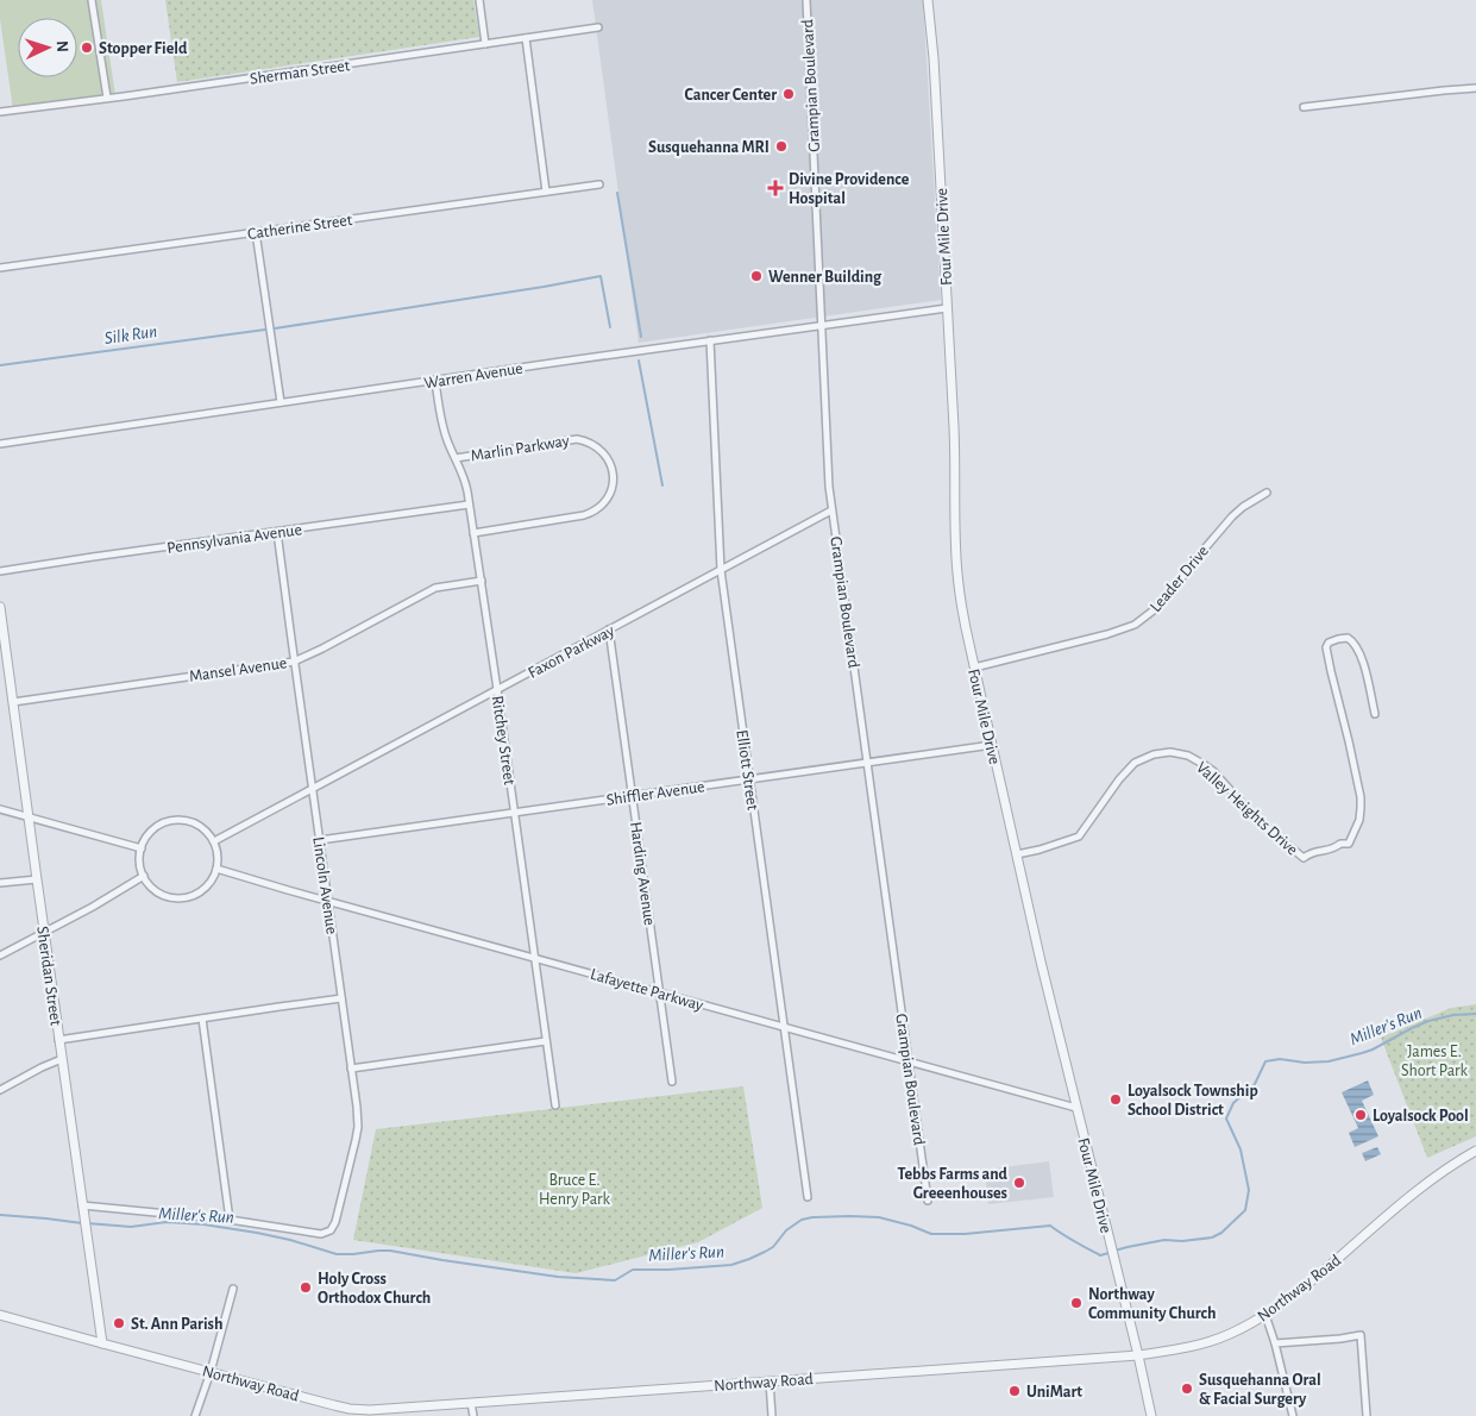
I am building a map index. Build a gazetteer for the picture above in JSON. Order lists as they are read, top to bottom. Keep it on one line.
{"streets":{"street":["Sherman Street","Grampian Boulevard","Catherine Street","Four Mile Drive","Warren Avenue","Marlin Parkway","Pennsylvania Avenue","Leader Drive","Faxon Parkway","Mansel Avenue","Ritchey Street","Elliott Street","Shiffler Avenue","Valley Heights Drive","Harding Avenue","Lincoln Avenue","Sheridan Street","Lafayette Parkway","Northway Road"]},"crossings":[["Grampian Boulevard","Warren Avenue"],["Grampian Boulevard","Faxon Parkway"],["Grampian Boulevard","Shiffler Avenue"],["Grampian Boulevard","Lafayette Parkway"],["Four Mile Drive","Warren Avenue"],["Four Mile Drive","Leader Drive"],["Four Mile Drive","Shiffler Avenue"],["Four Mile Drive","Valley Heights Drive"],["Four Mile Drive","Lafayette Parkway"],["Four Mile Drive","Northway Road"],["Warren Avenue","Ritchey Street"],["Warren Avenue","Elliott Street"],["Marlin Parkway","Ritchey Street"],["Pennsylvania Avenue","Ritchey Street"],["Pennsylvania Avenue","Lincoln Avenue"],["Faxon Parkway","Ritchey Street"],["Faxon Parkway","Elliott Street"],["Faxon Parkway","Harding Avenue"],["Faxon Parkway","Lincoln Avenue"],["Faxon Parkway","Lafayette Parkway"],["Mansel Avenue","Ritchey Street"],["Mansel Avenue","Lincoln Avenue"],["Mansel Avenue","Sheridan Street"],["Ritchey Street","Shiffler Avenue"],["Ritchey Street","Lafayette Parkway"],["Elliott Street","Shiffler Avenue"],["Elliott Street","Lafayette Parkway"],["Shiffler Avenue","Harding Avenue"],["Shiffler Avenue","Lincoln Avenue"],["Harding Avenue","Lafayette Parkway"],["Lincoln Avenue","Lafayette Parkway"],["Sheridan Street","Northway Road"]],"water":["Silk Run","Miller's Run"],"parks":["James E. Short Park","Bruce E. Henry Park"],"places":{"other":["Stopper Field","Cancer Center","Susquehanna MRI","Wenner Building","Loyalsock Township School District","Loyalsock Pool","Tebbs Farms and Greeenhouses","Holy Cross Orthodox Church","Northway Community Church","St. Ann Parish","Susquehanna Oral & Facial Surgery","UniMart"],"health":["Divine Providence Hospital"]},"north":"right"}
